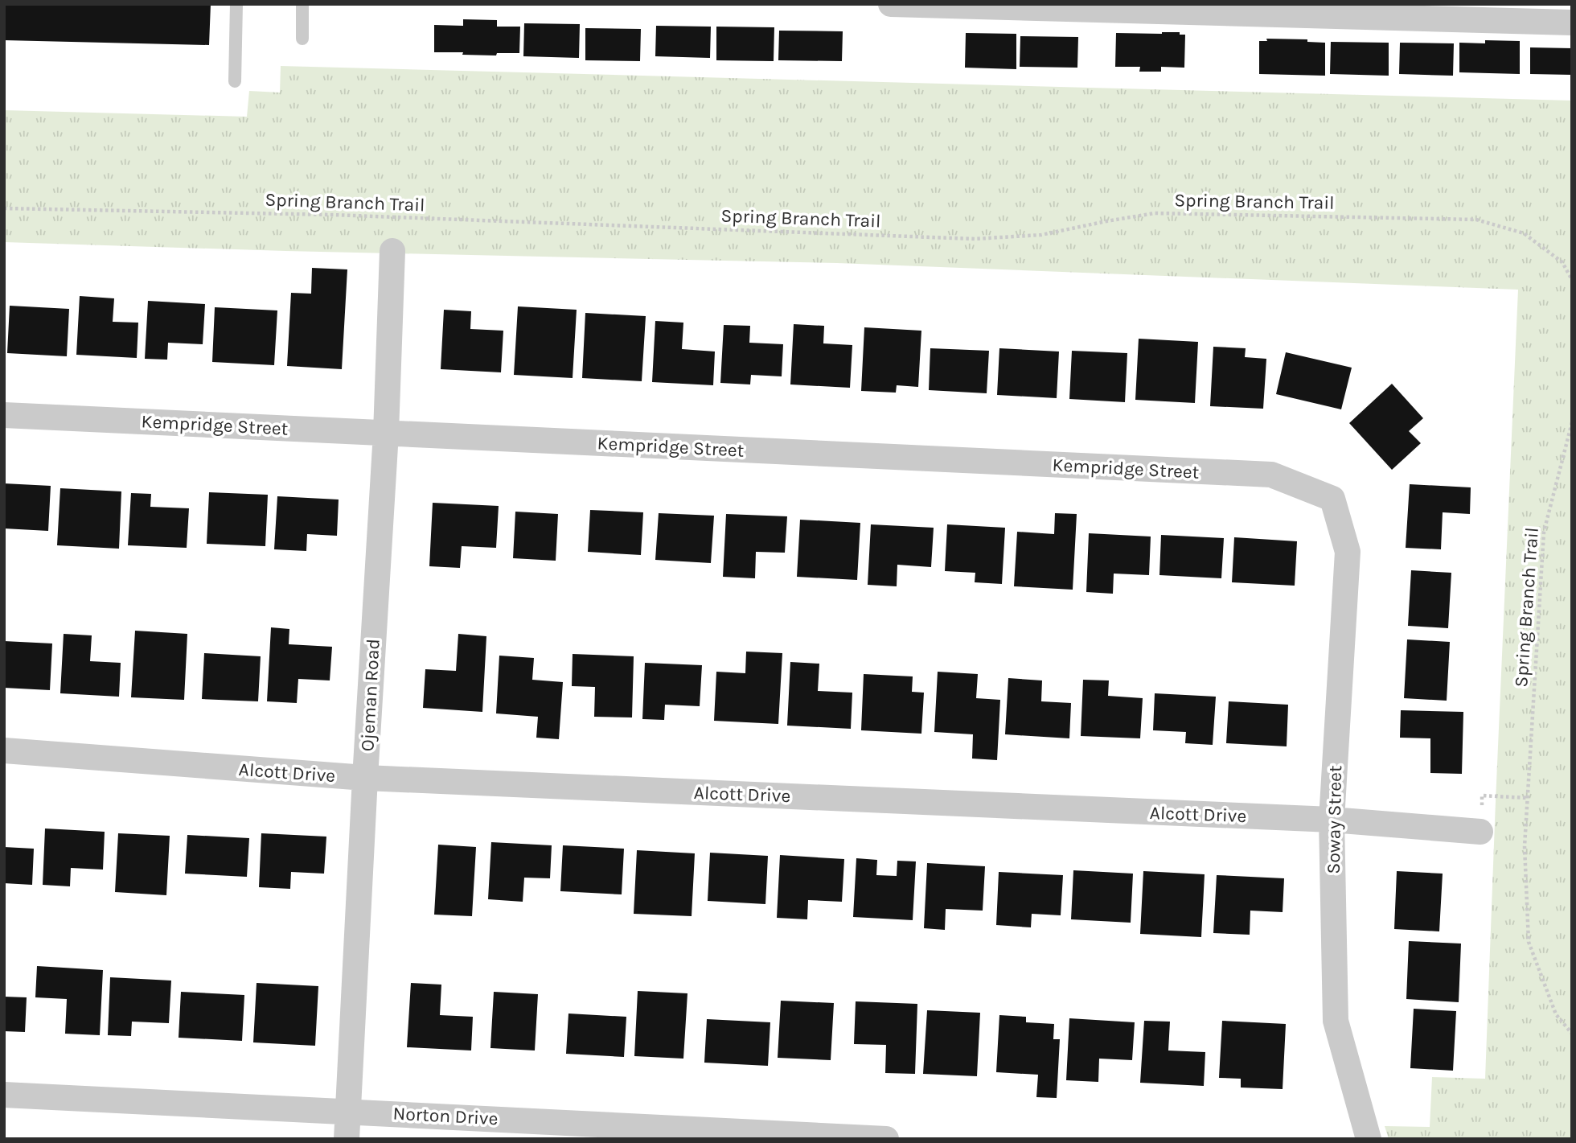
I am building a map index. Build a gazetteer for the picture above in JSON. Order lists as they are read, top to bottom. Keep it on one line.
{"streets":{"street":["Kempridge Street","Ojeman Road","Alcott Drive","Soway Street","Norton Drive"],"path":["Spring Branch Trail"]},"crossings":[["Kempridge Street","Ojeman Road"],["Kempridge Street","Soway Street"],["Ojeman Road","Alcott Drive"],["Ojeman Road","Norton Drive"],["Alcott Drive","Soway Street"]]}
